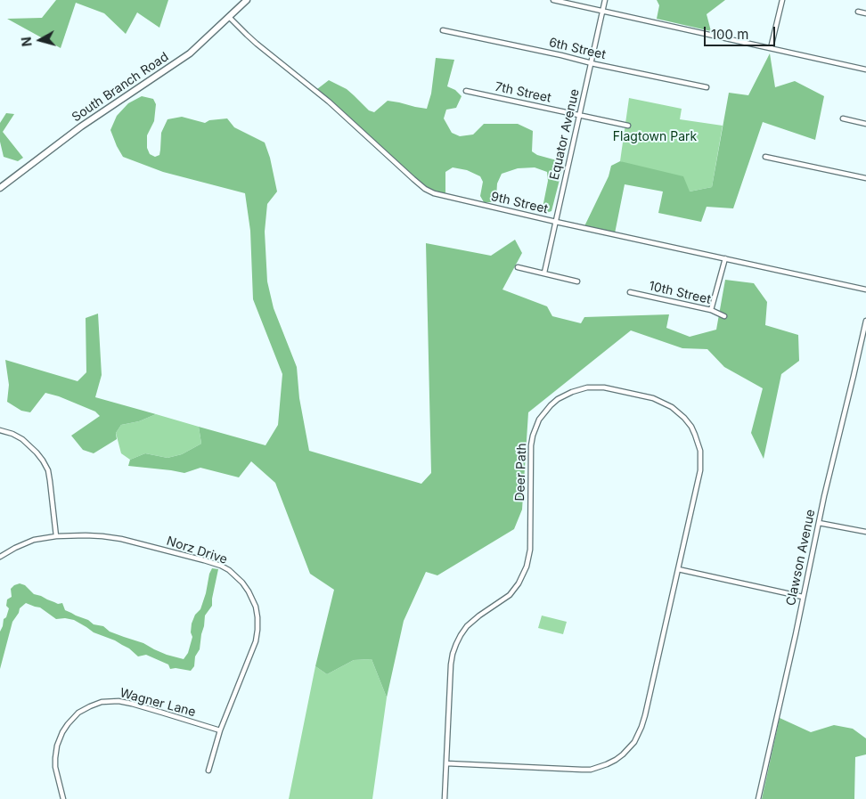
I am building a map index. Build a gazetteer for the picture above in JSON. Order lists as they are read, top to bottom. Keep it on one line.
{"streets":{"street":["6th Street","South Branch Road","7th Street","Equator Avenue","9th Street","10th Street","Deer Path","Norz Drive","Clawson Avenue","Wagner Lane"]},"crossings":[["6th Street","Equator Avenue"],["South Branch Road","9th Street"],["7th Street","Equator Avenue"],["Equator Avenue","9th Street"],["Norz Drive","Wagner Lane"]],"parks":["Flagtown Park"],"scale_bar":"100 m","north":"left"}
